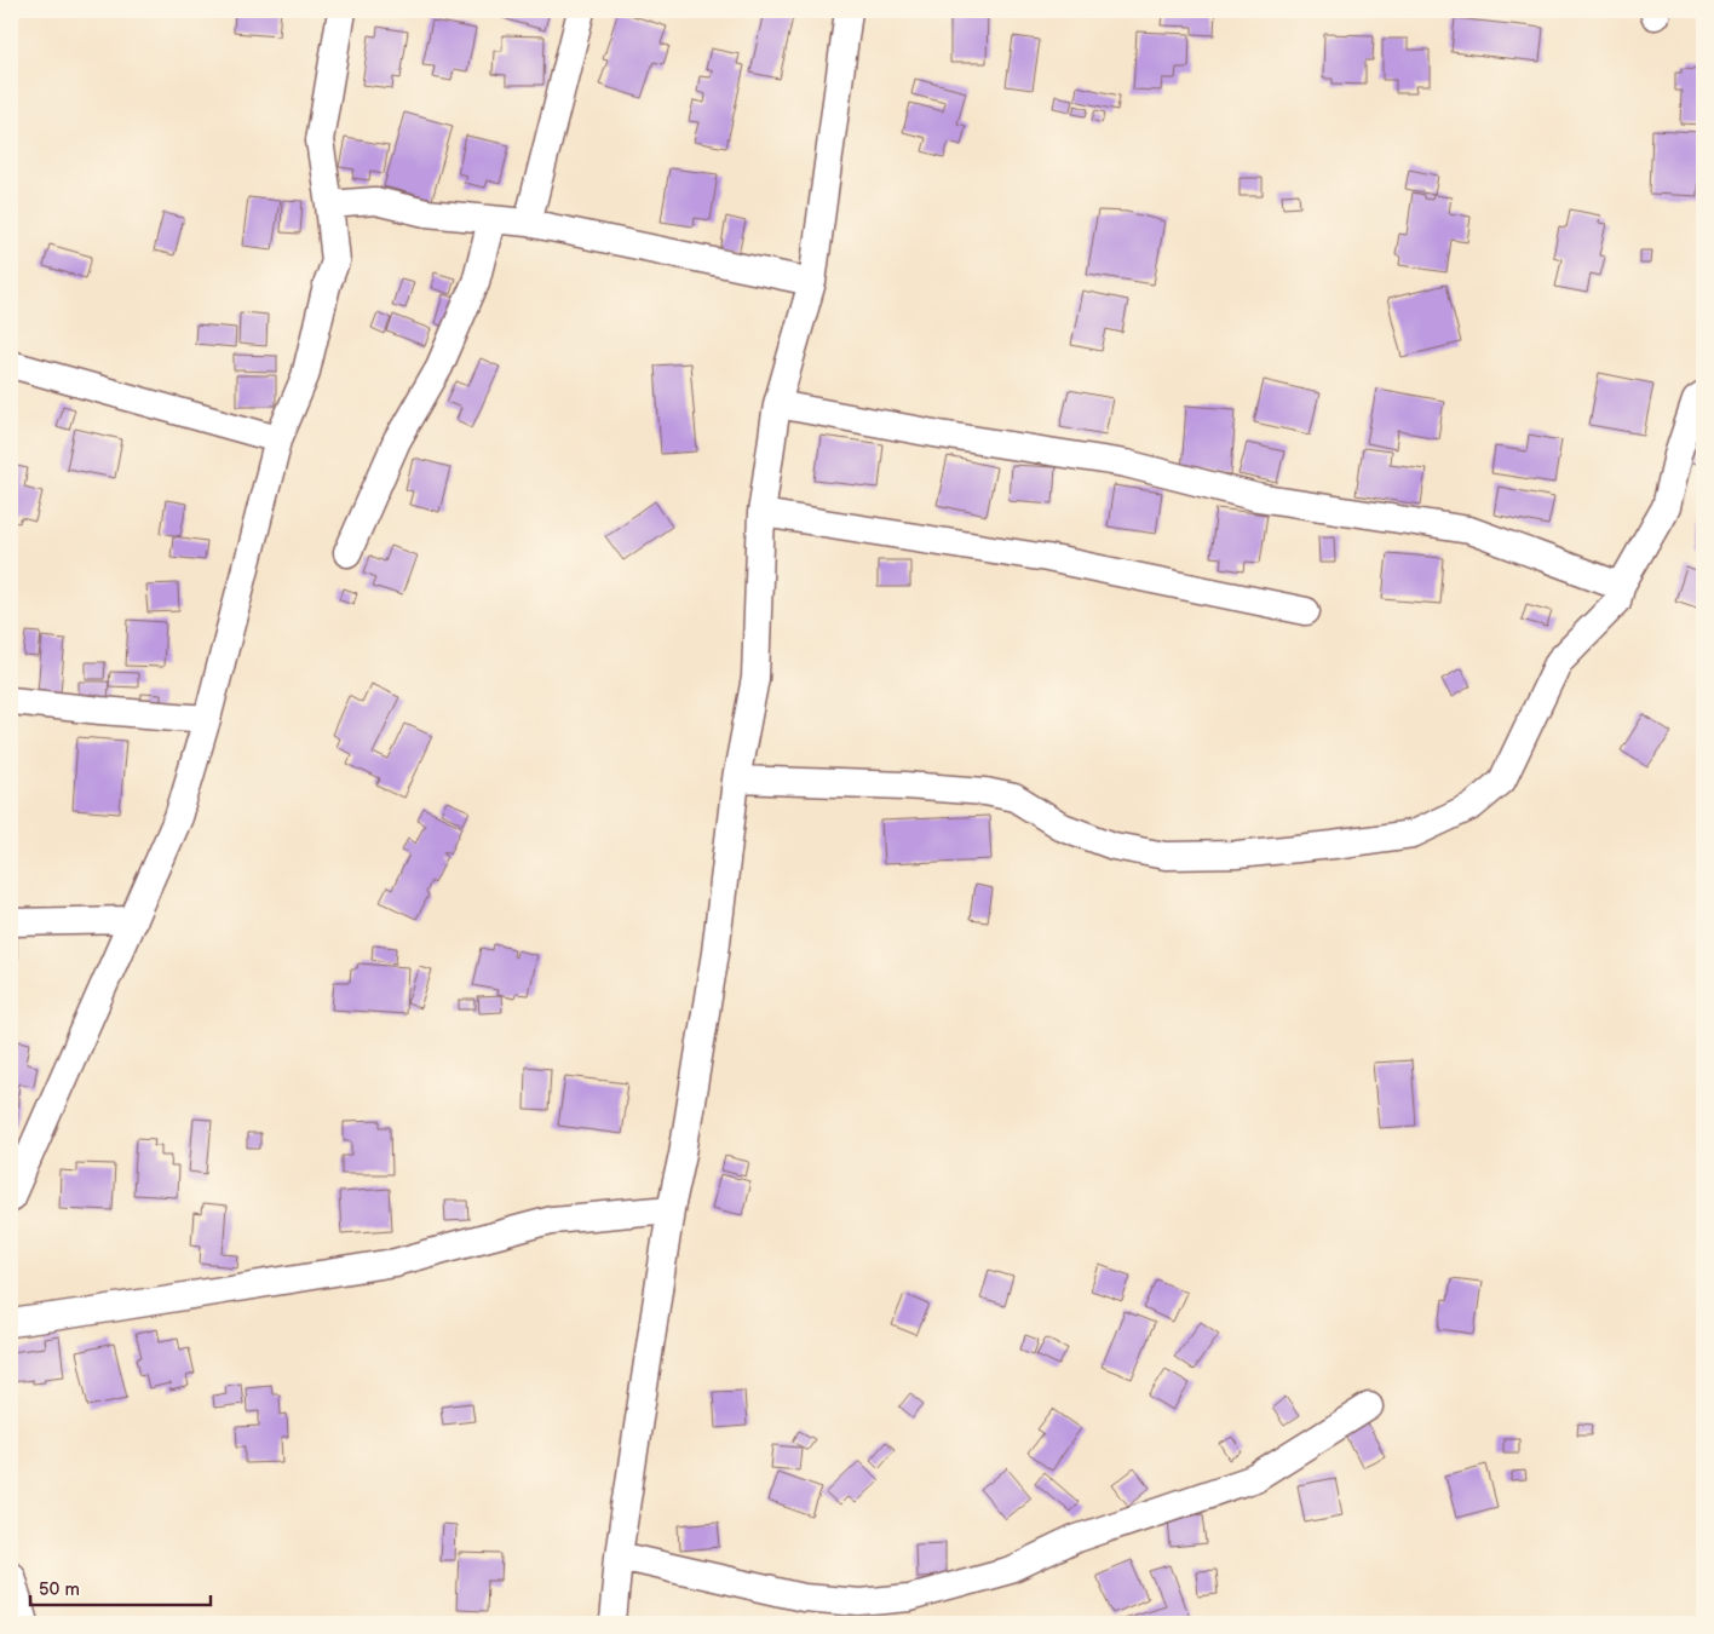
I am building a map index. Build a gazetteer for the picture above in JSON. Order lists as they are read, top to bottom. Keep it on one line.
{"scale_bar":"50 m"}
